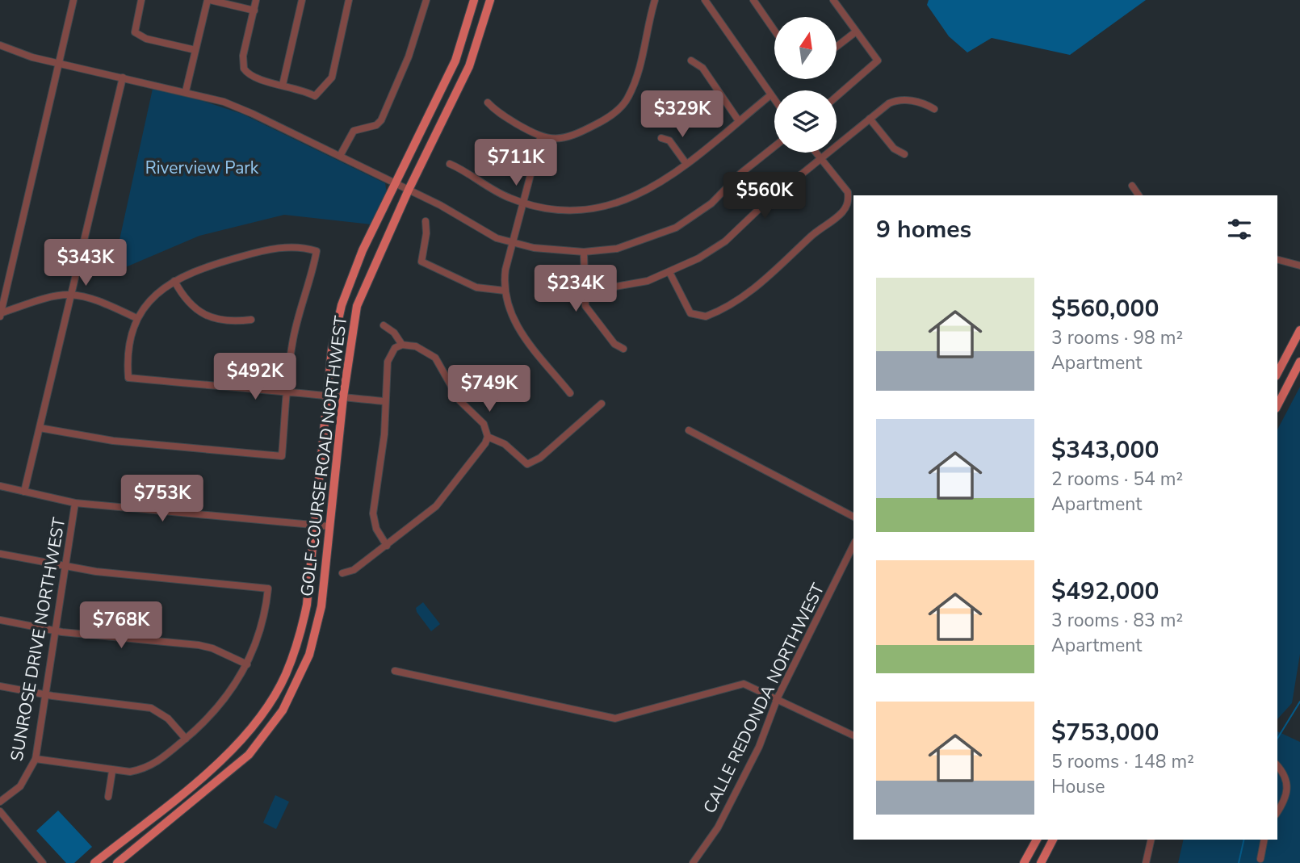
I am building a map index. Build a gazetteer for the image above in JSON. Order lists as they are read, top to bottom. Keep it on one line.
{"streets":{"main road":["GOLF COURSE ROAD NORTHWEST"],"street":["SUNROSE DRIVE NORTHWEST","CALLE REDONDA NORTHWEST"]},"parks":["Riverview Park"],"north":"top","page":{"price":["$329K","$711K","$560K","$343K","$234K","$492K","$749K","$753K","$768K"],"heading":"9 homes","list":[{"name":"$560,000","note":"3 rooms · 98 m² · Apartment"},{"name":"$343,000","note":"2 rooms · 54 m² · Apartment"},{"name":"$492,000","note":"3 rooms · 83 m² · Apartment"},{"name":"$753,000","note":"5 rooms · 148 m² · House"}]}}
